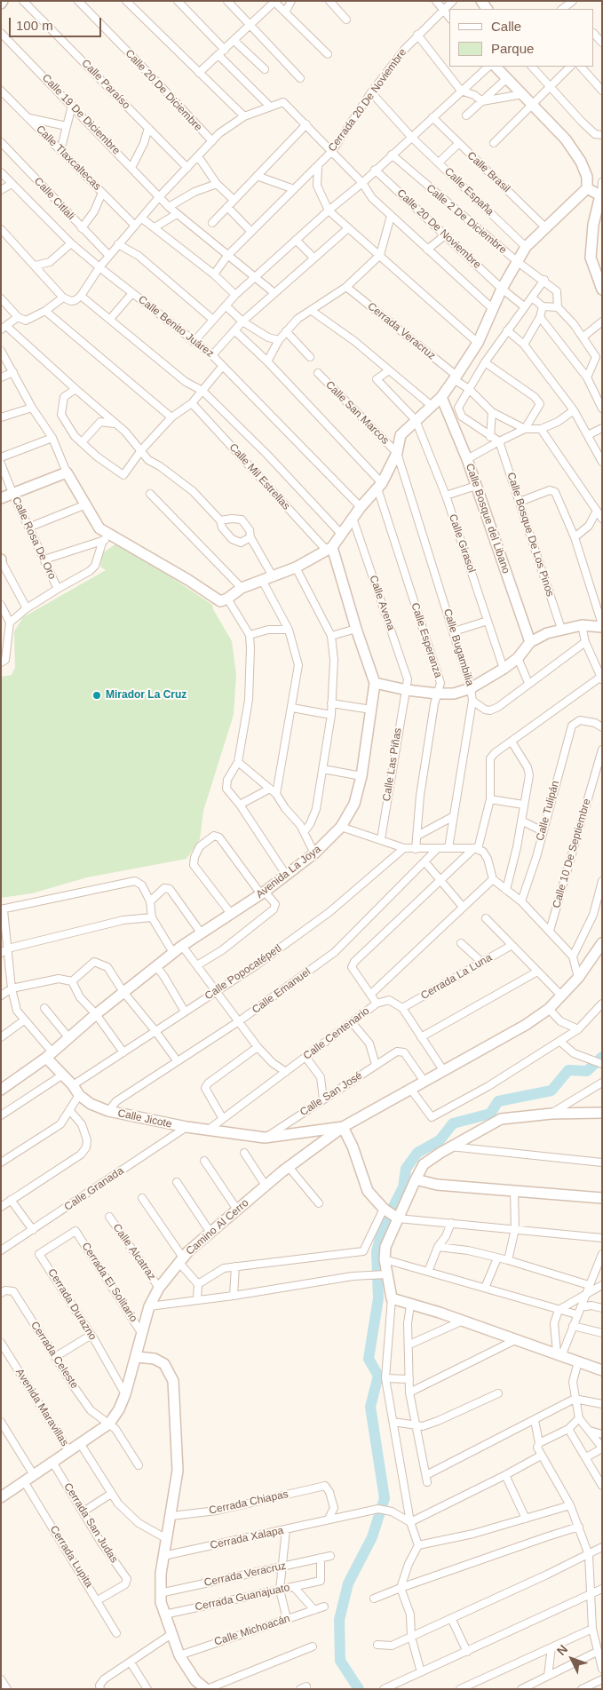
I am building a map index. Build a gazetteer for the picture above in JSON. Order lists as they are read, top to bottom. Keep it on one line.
{"streets":{"main road":["Calle Bosque del Libano","Avenida La Joya","Calle Jicote","Camino Al Cerro"],"street":["Calle Paraíso","Calle 20 De Diciembre","Cerrada 20 De Noviembre","Calle 19 De Diciembre","Calle Tlaxcaltecas","Calle Brasil","Calle España","Calle Citlali","Calle 2 De Diciembre","Calle 20 De Noviembre","Calle Benito Juárez","Cerrada Veracruz","Calle San Marcos","Calle Mil Estrellas","Calle Bosque De Los Pinos","Calle Rosa De Oro","Calle Girasol","Calle Avena","Calle Esperanza","Calle Bugambilia","Calle Las Piñas","Calle Tulipán","Calle 10 De Septiembre","Calle Popocatépetl","Cerrada La Luna","Calle Emanuel","Calle Centenario","Calle San José","Calle Granada","Calle Alcatraz","Cerrada El Solitario","Cerrada Durazno","Cerrada Celeste","Avenida Maravillas","Cerrada Chiapas","Cerrada San Judas","Cerrada Xalapa","Cerrada Lupita","Cerrada Guanajuato","Calle Michoacán"]},"crossings":[["Cerrada 20 De Noviembre","Calle 19 De Diciembre"],["Cerrada 20 De Noviembre","Calle España"],["Cerrada Veracruz","Cerrada Guanajuato"],["Calle San Marcos","Calle Bugambilia"],["Calle Mil Estrellas","Avenida La Joya"],["Calle Avena","Calle Las Piñas"],["Avenida La Joya","Calle Jicote"],["Calle Popocatépetl","Calle Jicote"],["Calle Emanuel","Calle Jicote"],["Calle Centenario","Calle Jicote"],["Calle San José","Calle Jicote"],["Calle Jicote","Calle Granada"],["Calle Jicote","Camino Al Cerro"],["Camino Al Cerro","Calle Alcatraz"],["Camino Al Cerro","Cerrada El Solitario"],["Camino Al Cerro","Cerrada Durazno"],["Camino Al Cerro","Cerrada Celeste"],["Cerrada El Solitario","Cerrada Durazno"],["Cerrada Chiapas","Cerrada Xalapa"],["Cerrada San Judas","Cerrada Lupita"]],"places":["Mirador La Cruz"],"legend":["Calle","Parque"],"scale_bar":"100 m","north":"top left"}
